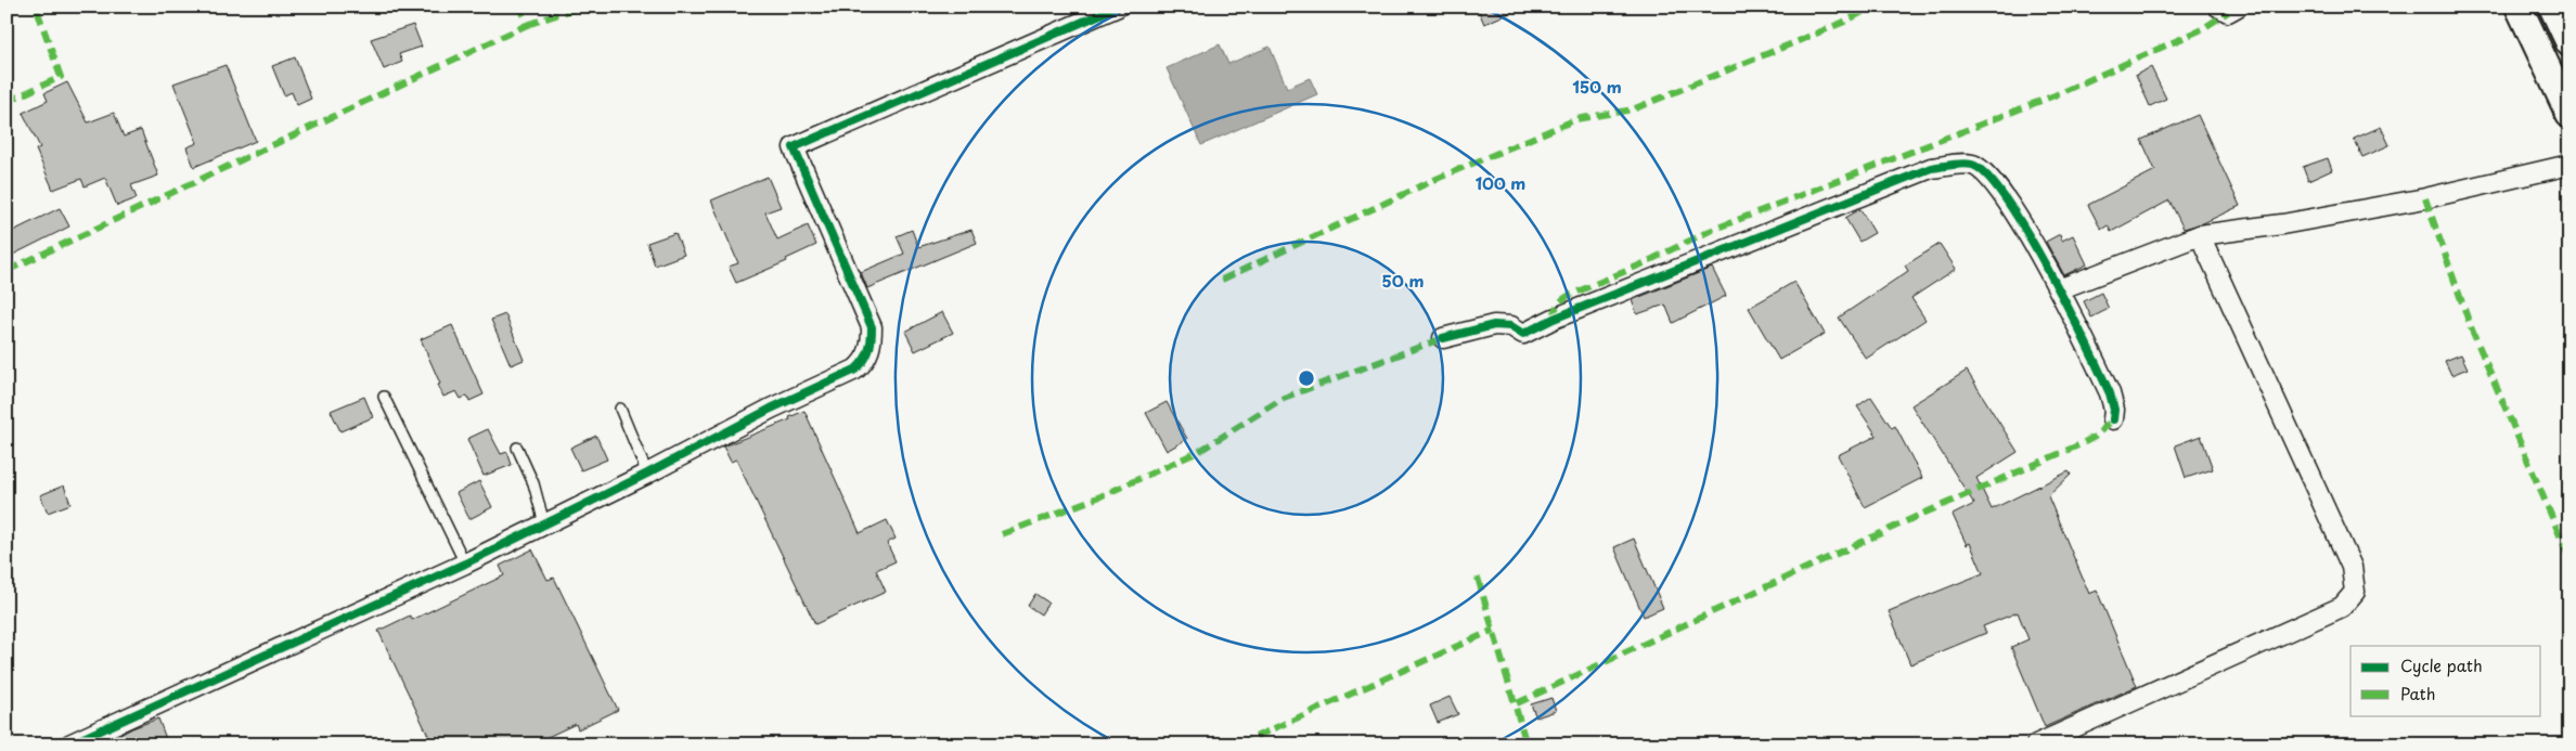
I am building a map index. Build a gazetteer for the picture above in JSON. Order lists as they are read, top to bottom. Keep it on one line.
{"legend":["Cycle path","Path"],"rings":["150 m","100 m","50 m"]}
